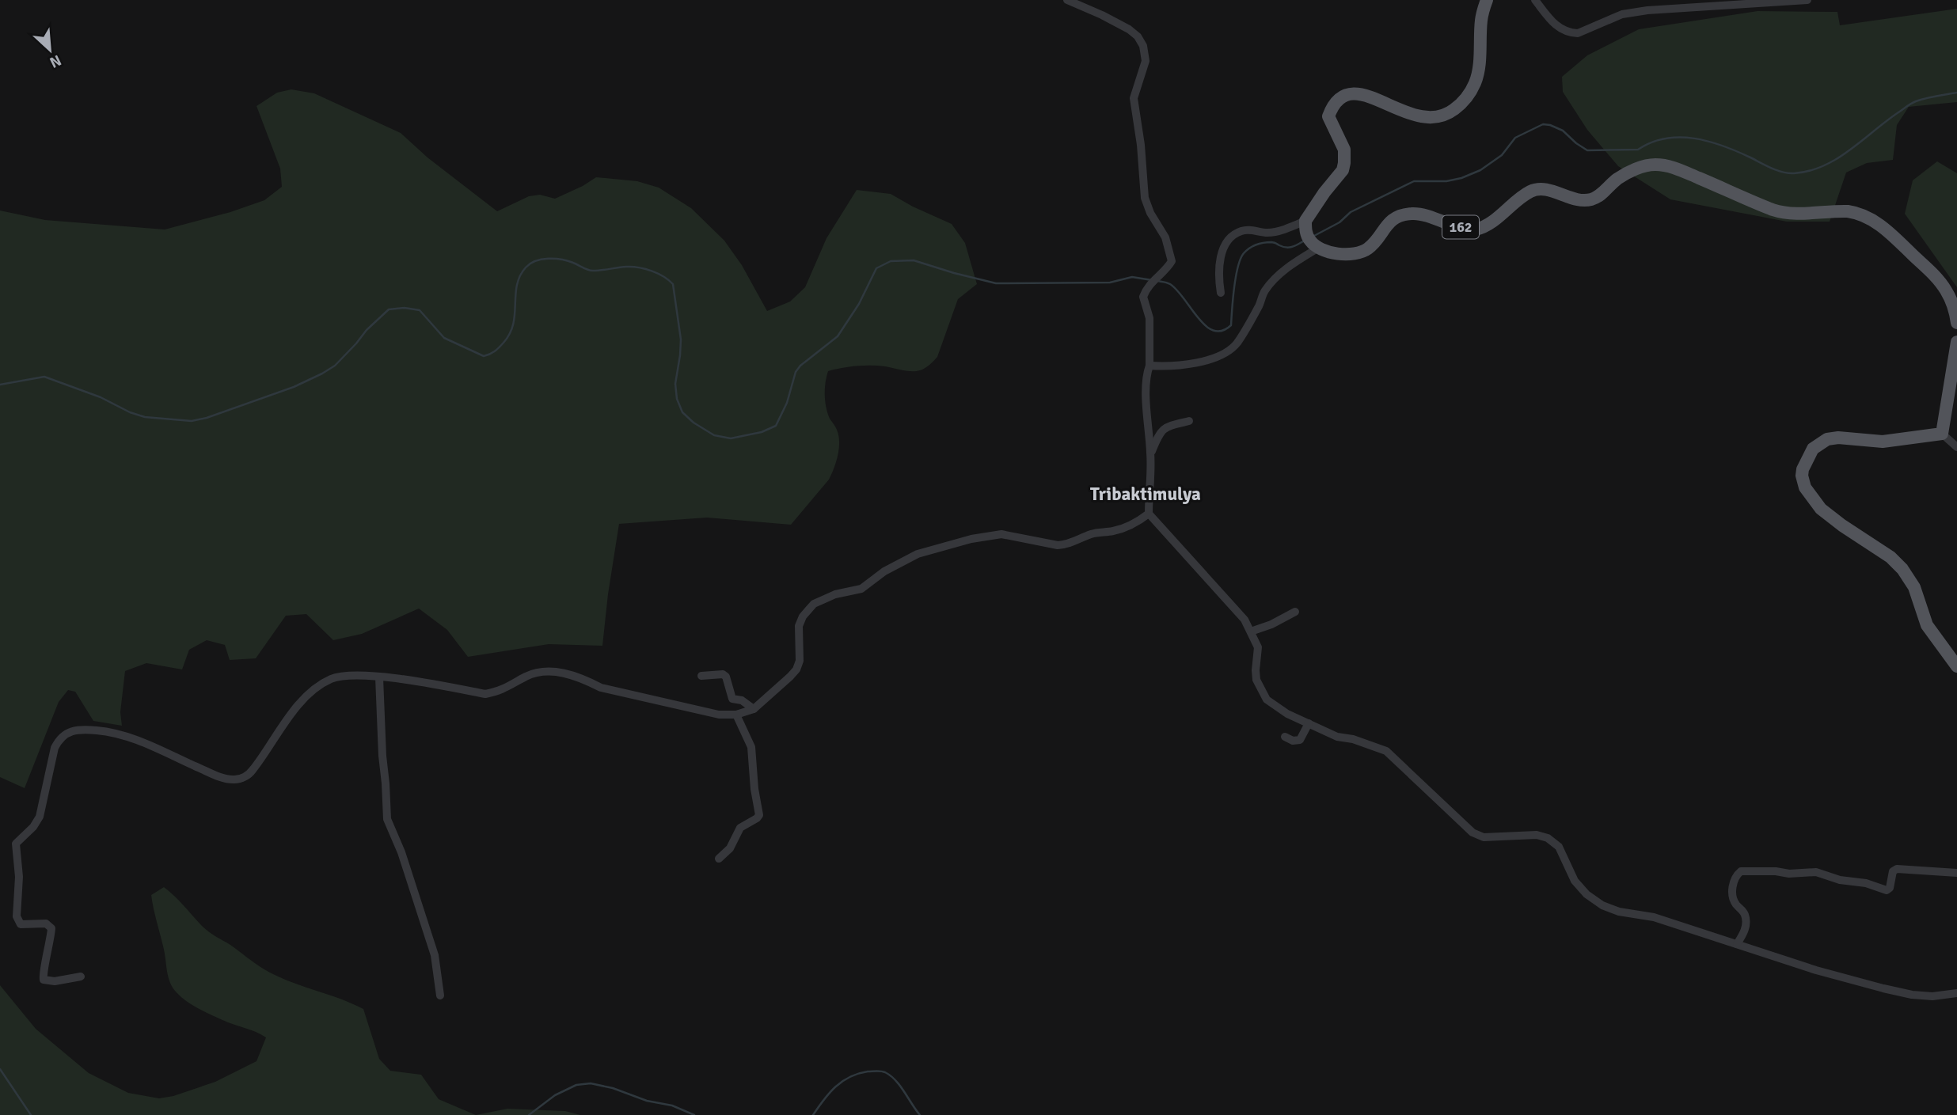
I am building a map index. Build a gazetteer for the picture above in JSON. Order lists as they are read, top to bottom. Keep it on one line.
{"streets":{"main road":["162"]},"districts":["Tribaktimulya"],"north":"bottom right"}
